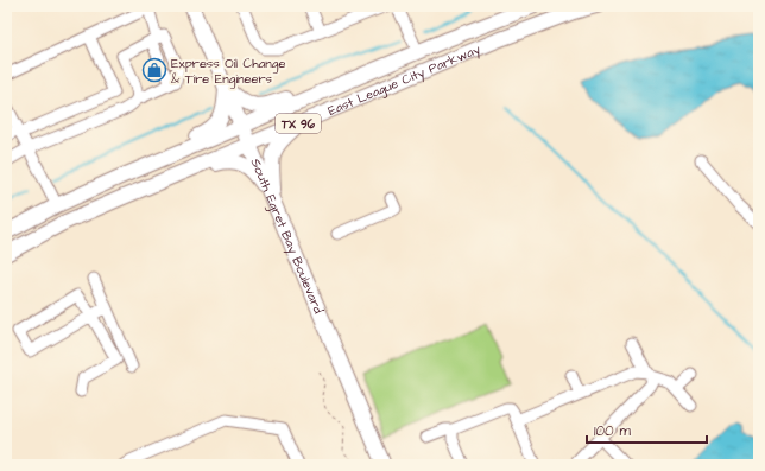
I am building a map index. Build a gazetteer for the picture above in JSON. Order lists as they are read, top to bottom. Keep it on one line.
{"streets":{"main road":["East League City Parkway","TX 96","South Egret Bay Boulevard"]},"crossings":[["East League City Parkway","South Egret Bay Boulevard"]],"places":{"shop":["Express Oil Change & Tire Engineers"]},"scale_bar":"100 m"}
